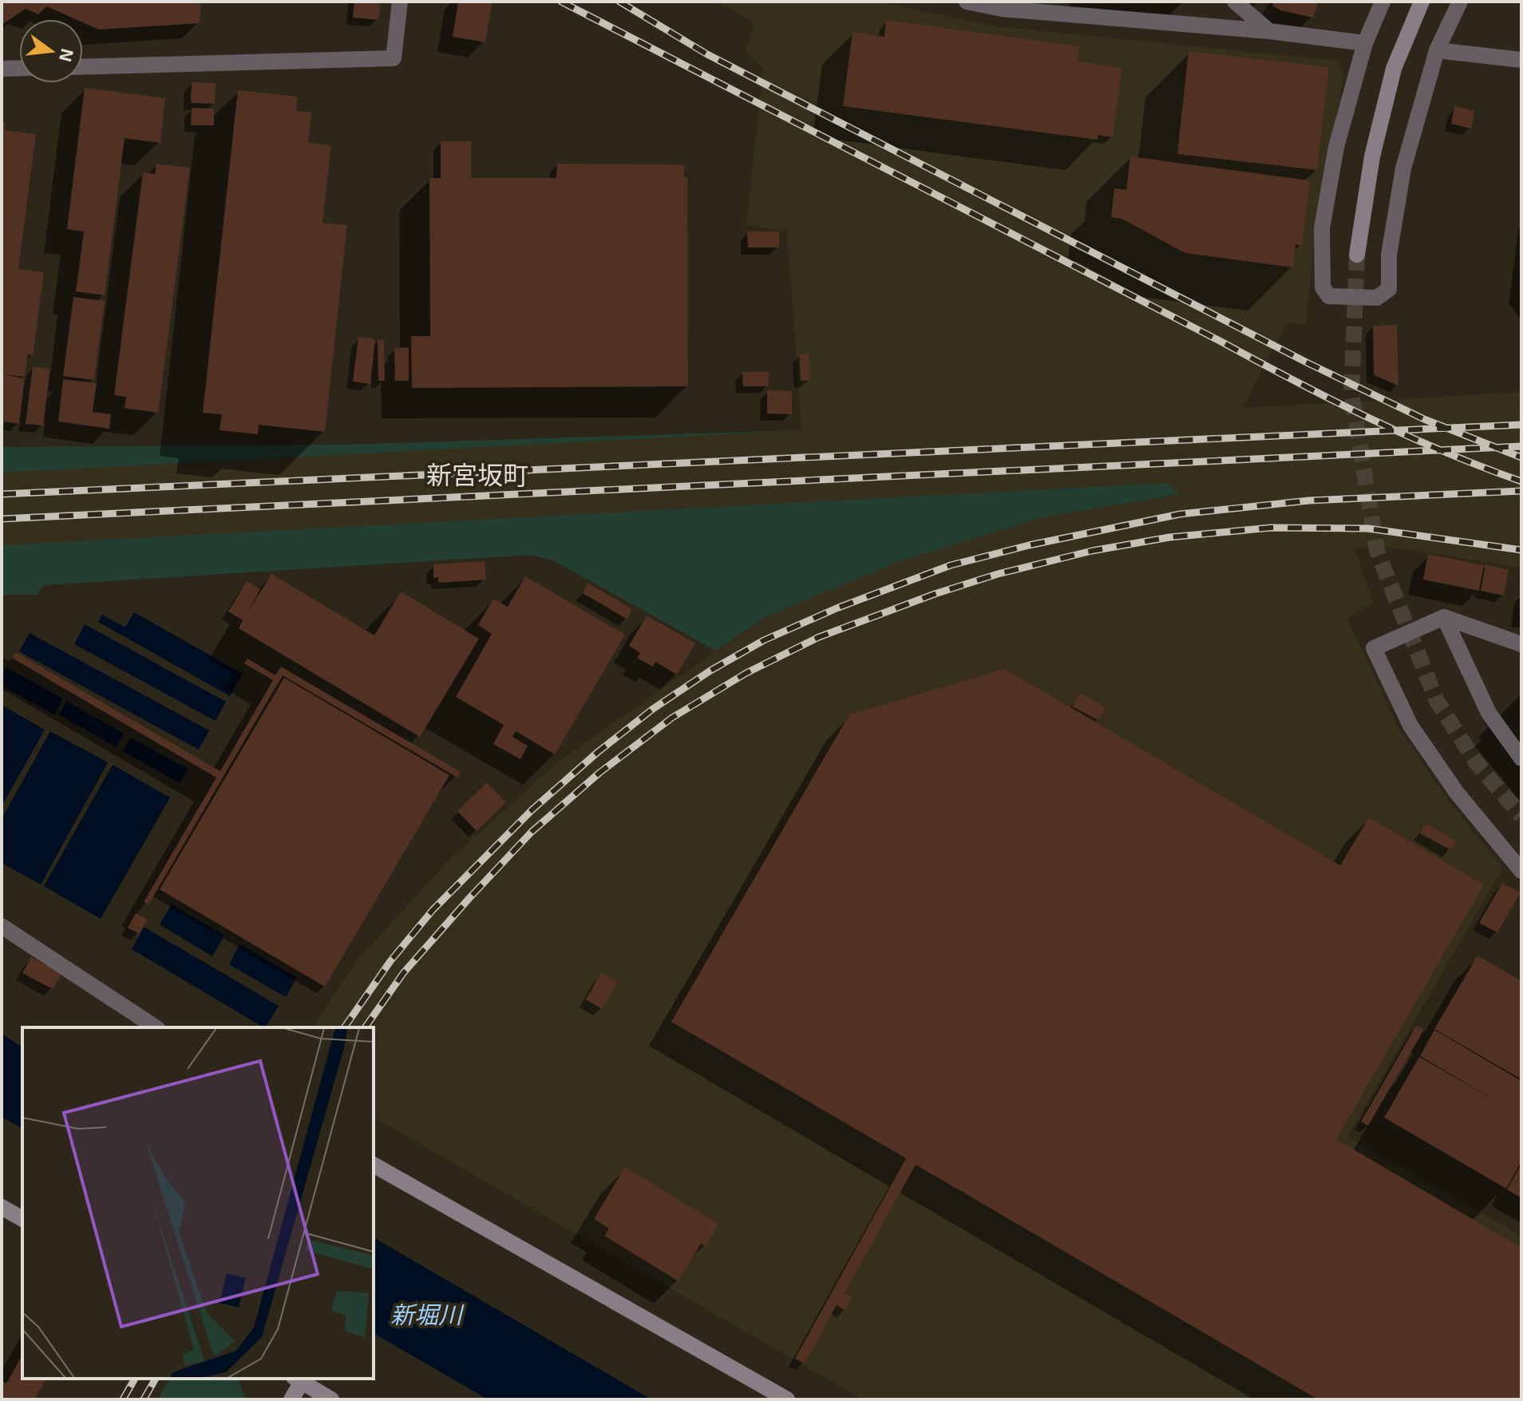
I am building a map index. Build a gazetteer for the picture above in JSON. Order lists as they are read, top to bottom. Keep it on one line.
{"districts":["新宮坂町"],"water":["新堀川"],"north":"right"}
